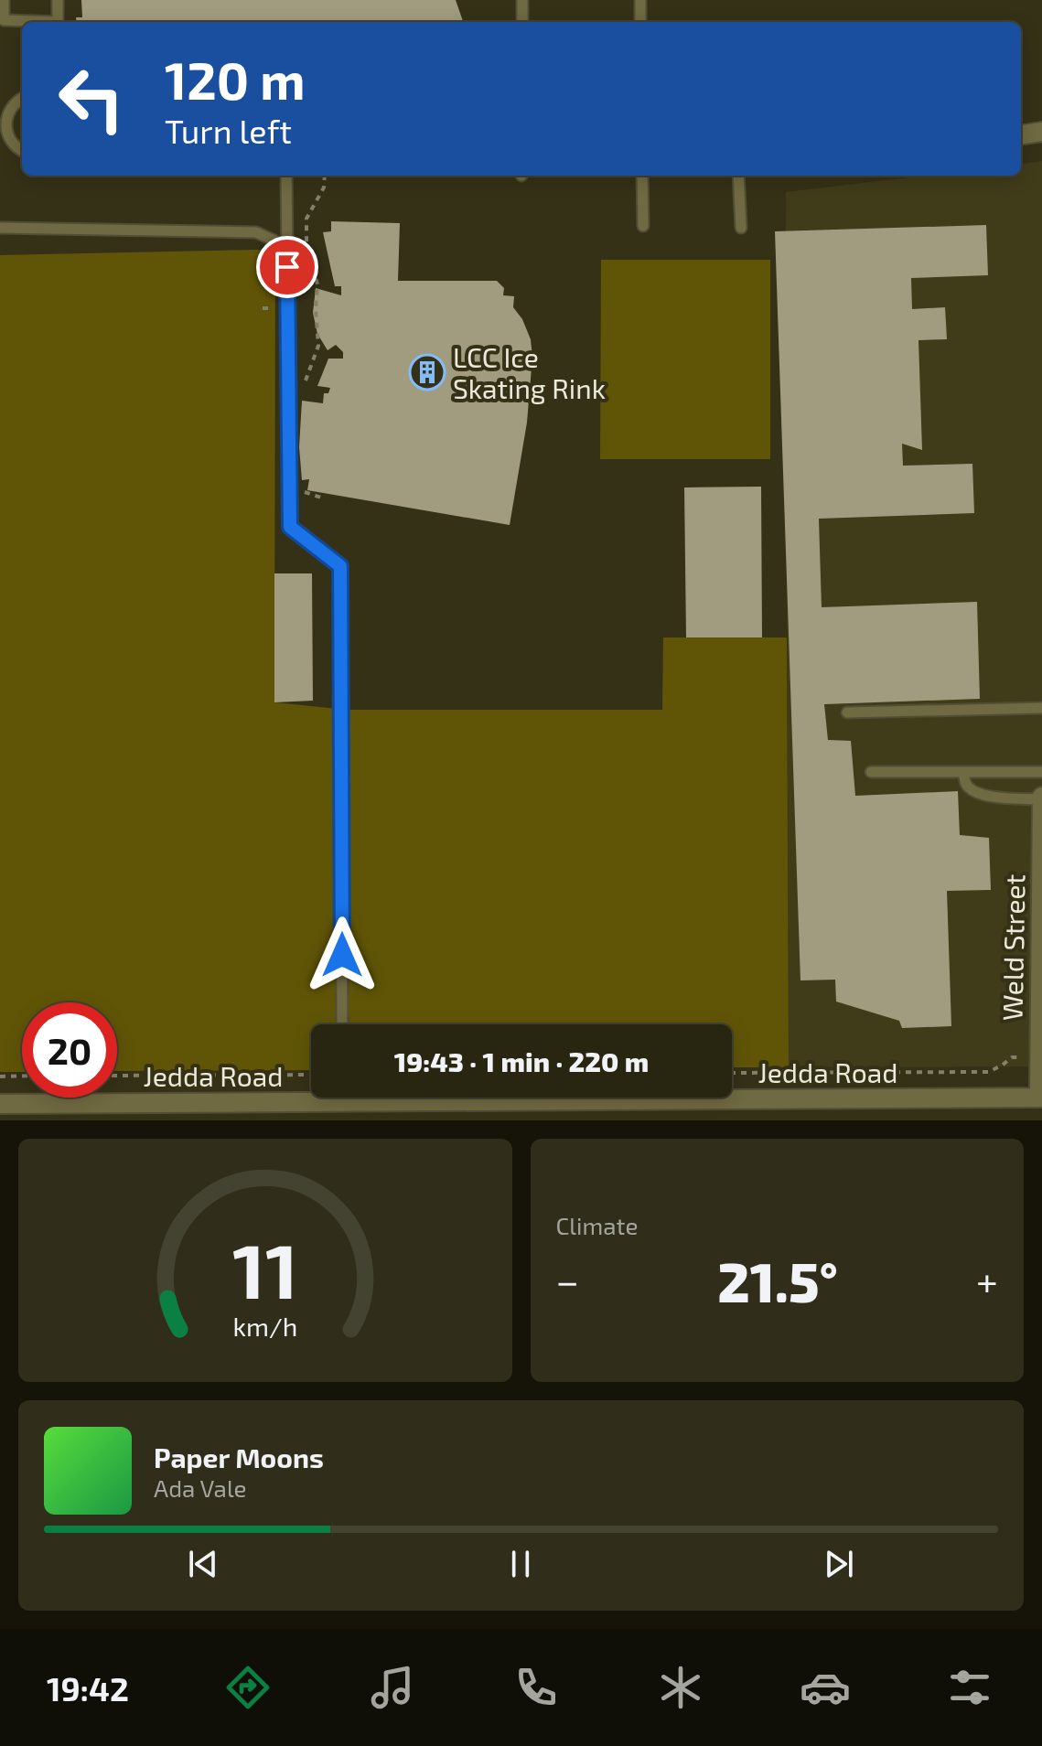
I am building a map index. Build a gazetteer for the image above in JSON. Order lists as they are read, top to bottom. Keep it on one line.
{"streets":{"street":["Weld Street","Jedda Road"]},"crossings":[["Weld Street","Jedda Road"]],"places":{"building":["LCC Ice Skating Rink"]},"page":{"turn":["120 m","Turn left"],"limit":"20","trip":"19:43 · 1 min · 220 m","tile":"Climate","heat":["−","21.5°","+"],"song":["Paper Moons","Ada Vale"],"tabs":"19:42","gauge":["11","km/h"]}}
